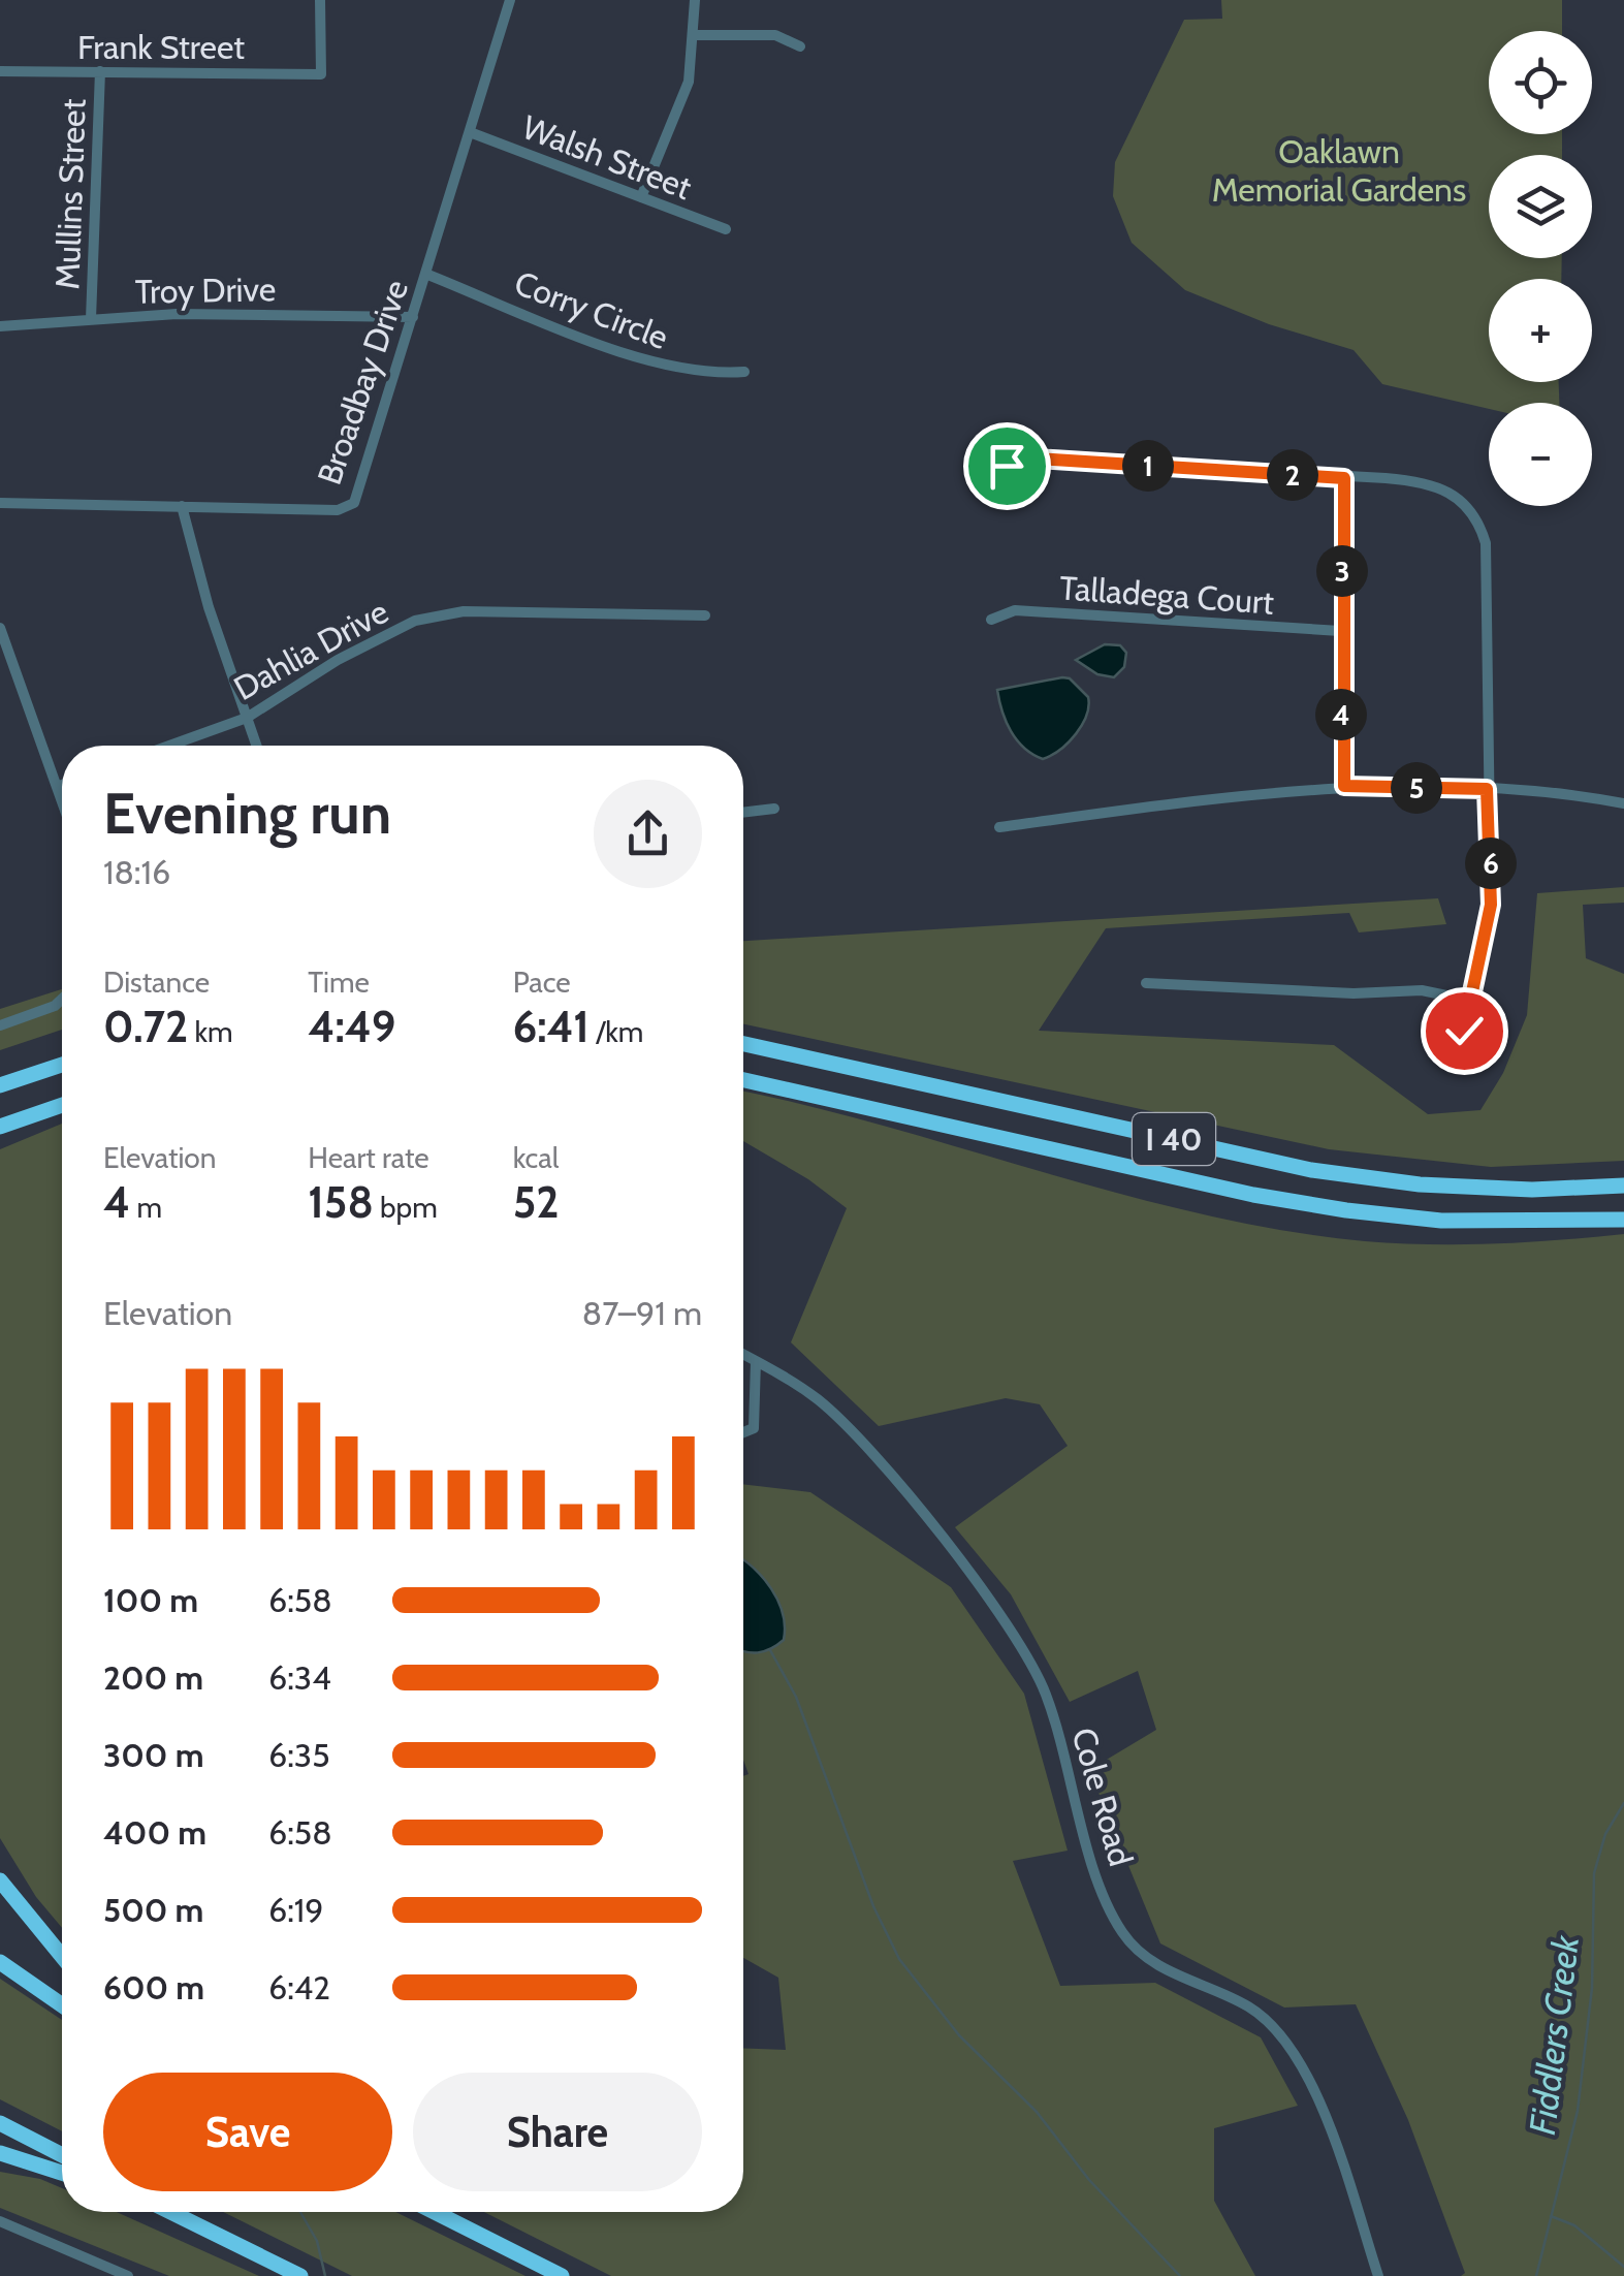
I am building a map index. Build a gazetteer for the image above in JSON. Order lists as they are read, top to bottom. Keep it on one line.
{"streets":{"highway":["I 40"],"street":["Frank Street","Walsh Street","Mullins Street","Troy Drive","Corry Circle","Broadbay Drive","Talladega Court","Dahlia Drive","Cole Road"]},"crossings":[["Frank Street","Mullins Street"],["Walsh Street","Broadbay Drive"],["Mullins Street","Troy Drive"],["Troy Drive","Broadbay Drive"],["Corry Circle","Broadbay Drive"]],"water":["Fiddlers Creek"],"parks":["Oaklawn Memorial Gardens"],"page":{"map_buttons":["+","−"],"pins":["1","2","3","4","5","6"],"heading":["Evening run","18:16"],"stats":[["Distance","0.72 km"],["Time","4:49"],["Pace","6:41 /km"],["Elevation","4 m"],["Heart rate","158 bpm"],["kcal","52"]],"chart":["Elevation","87–91 m"],"list":[{"name":"100 m","note":"6:58"},{"name":"200 m","note":"6:34"},{"name":"300 m","note":"6:35"},{"name":"400 m","note":"6:58"},{"name":"500 m","note":"6:19"},{"name":"600 m","note":"6:42"}],"buttons":["Save","Share"]}}
